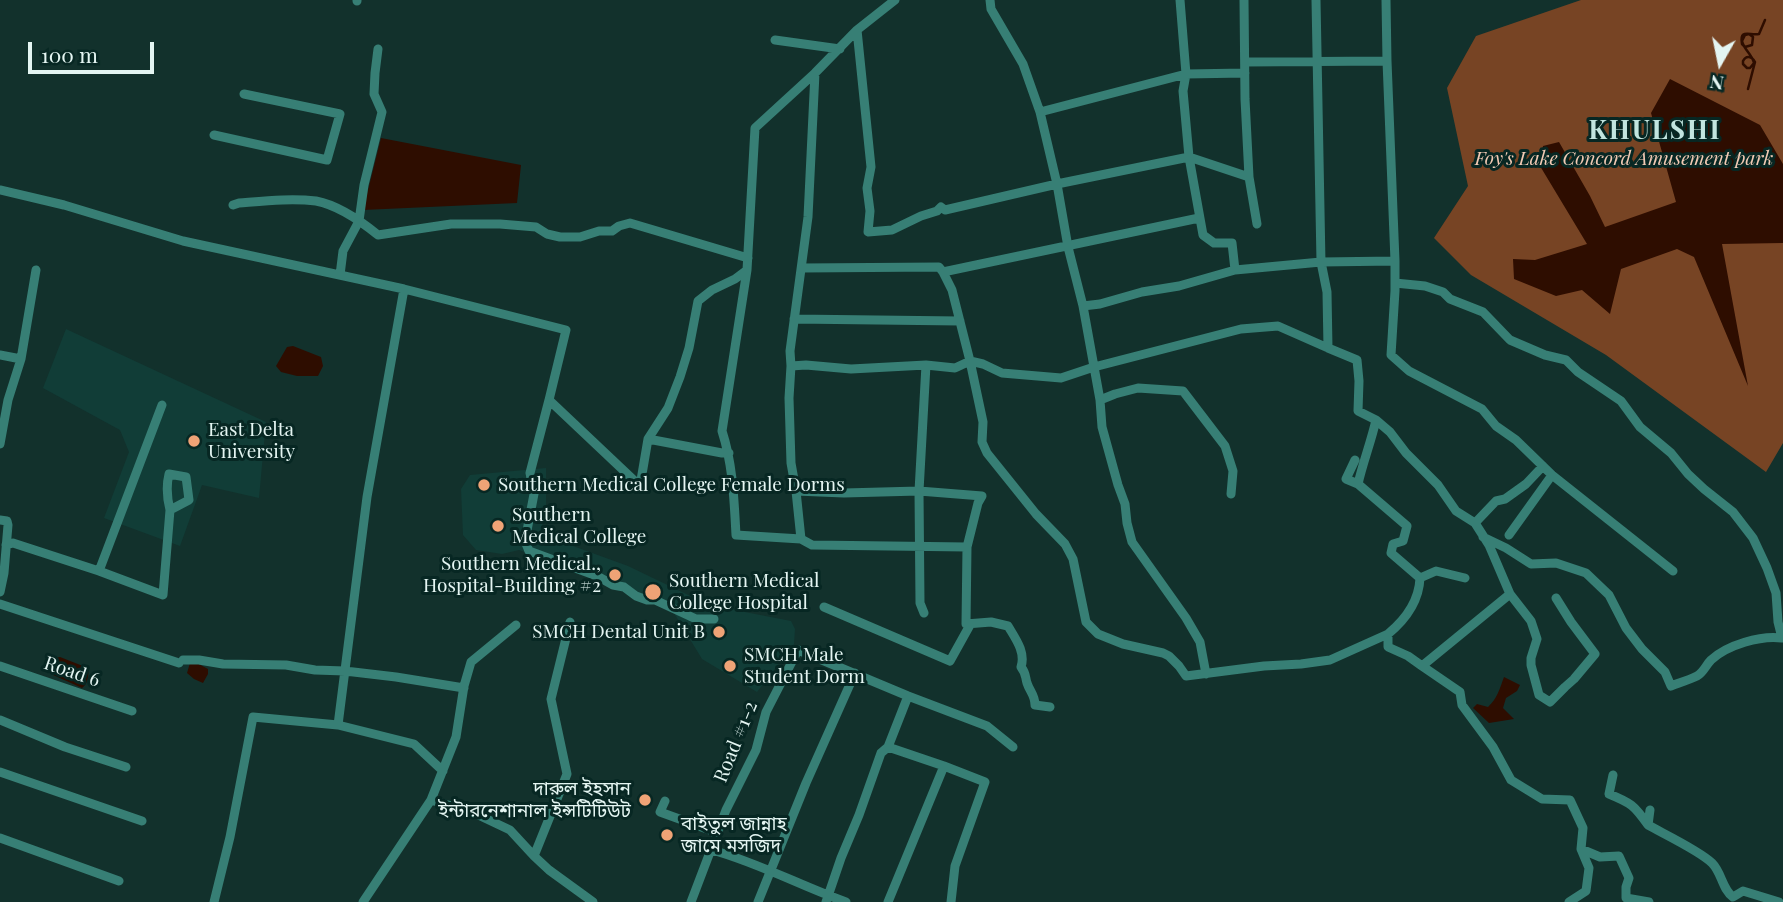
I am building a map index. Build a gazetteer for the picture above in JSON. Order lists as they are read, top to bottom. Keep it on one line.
{"streets":{"street":["Road 6","Road #1-2"]},"districts":["KHULSHI"],"parks":["Foy's Lake Concord Amusement park"],"places":["East Delta University","Southern Medical College Female Dorms","Southern Medical College","Southern Medical., Hospital-Building #2","Southern Medical College Hospital","SMCH Dental Unit B","SMCH Male Student Dorm","দারুল ইহসান ইন্টারনেশানাল ইন্সটিটিউট","বাইতুল জান্নাহ জামে মসজিদ"],"scale_bar":"100 m","north":"bottom"}
